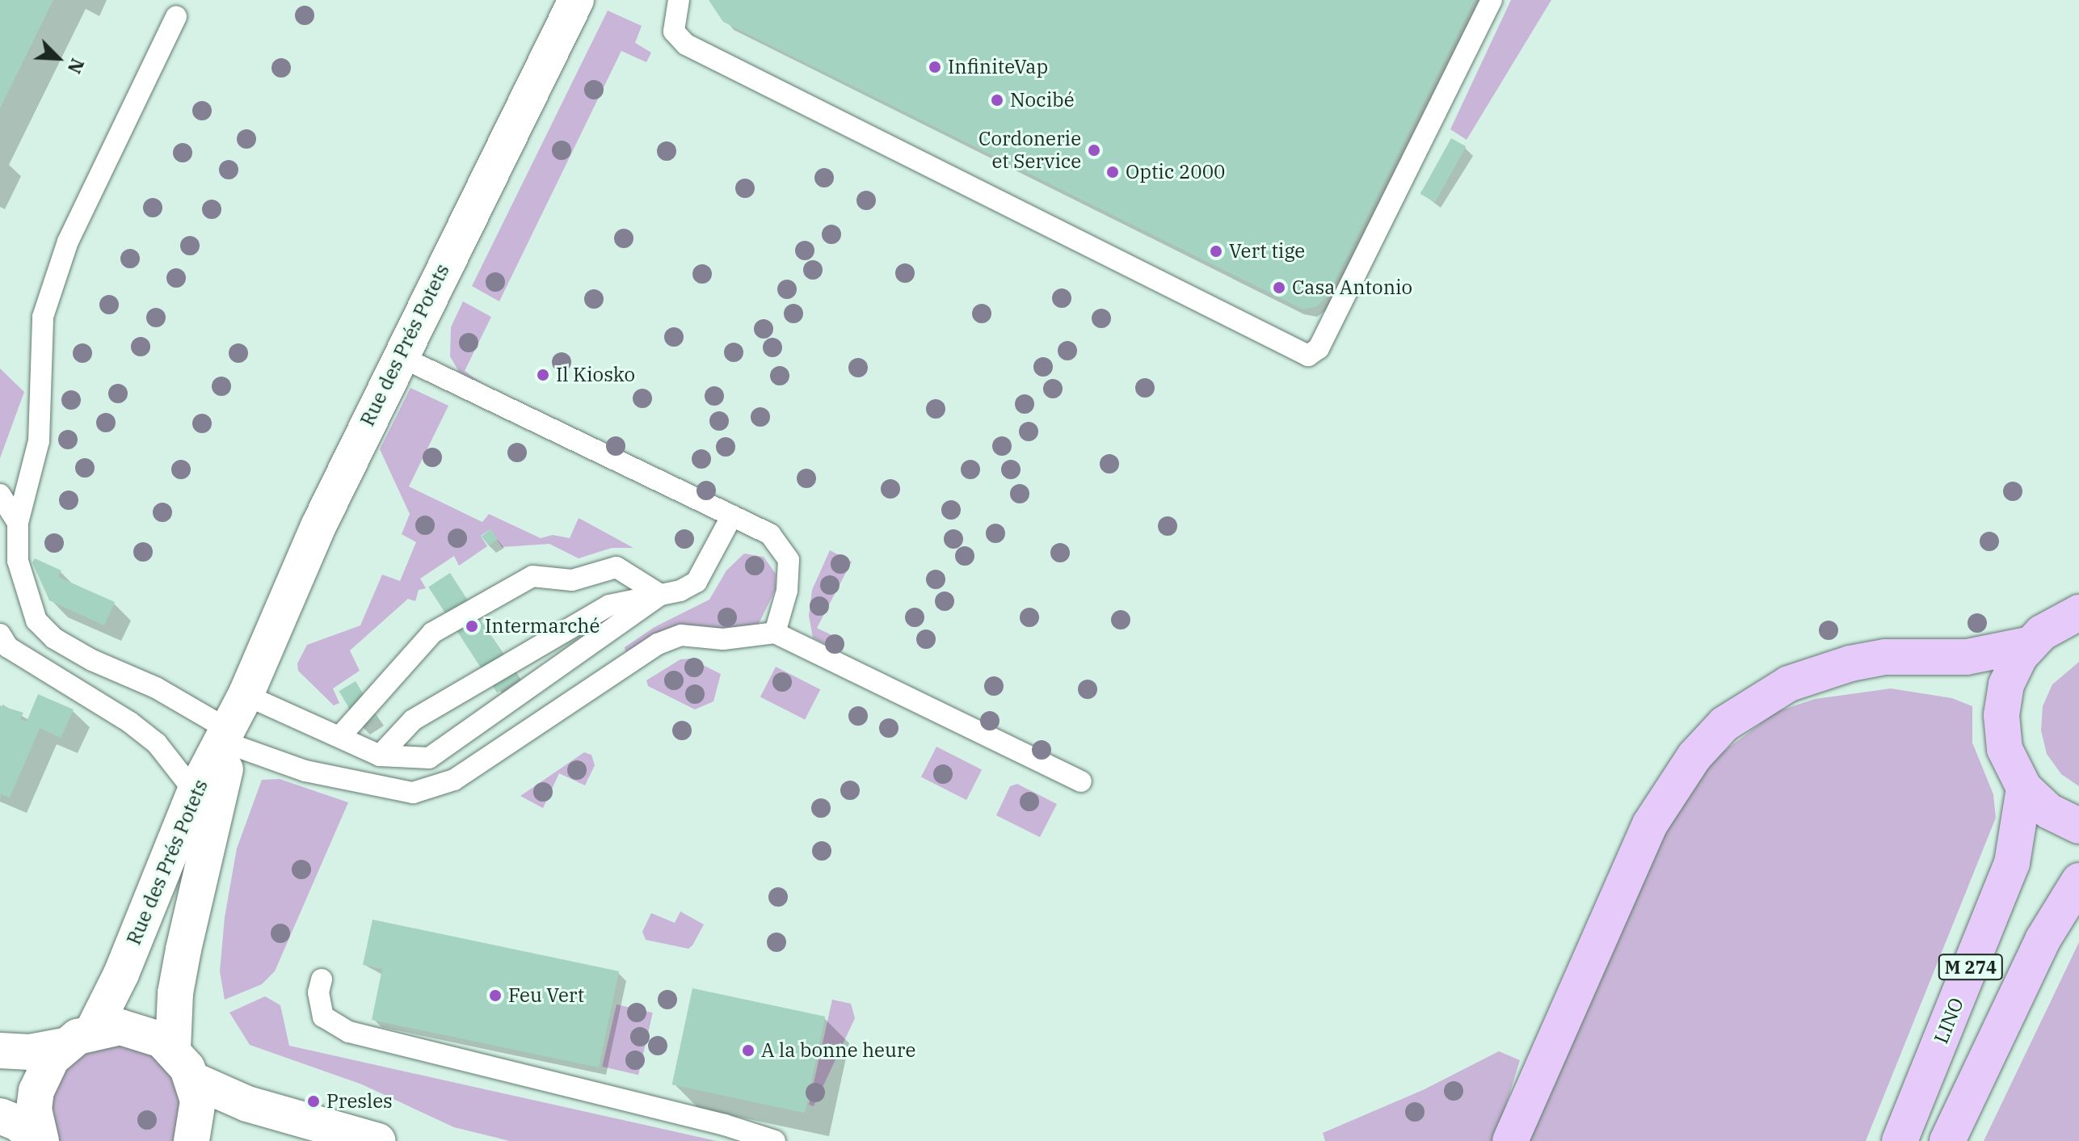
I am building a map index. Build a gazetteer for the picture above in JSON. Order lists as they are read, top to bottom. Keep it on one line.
{"streets":{"highway":["M 274","LINO"],"street":["Rue des Prés Potets"]},"places":["InfiniteVap","Nocibé","Cordonerie et Service","Optic 2000","Vert tige","Casa Antonio","Il Kiosko","Intermarché","Feu Vert","A la bonne heure","Presles"],"north":"bottom right"}
